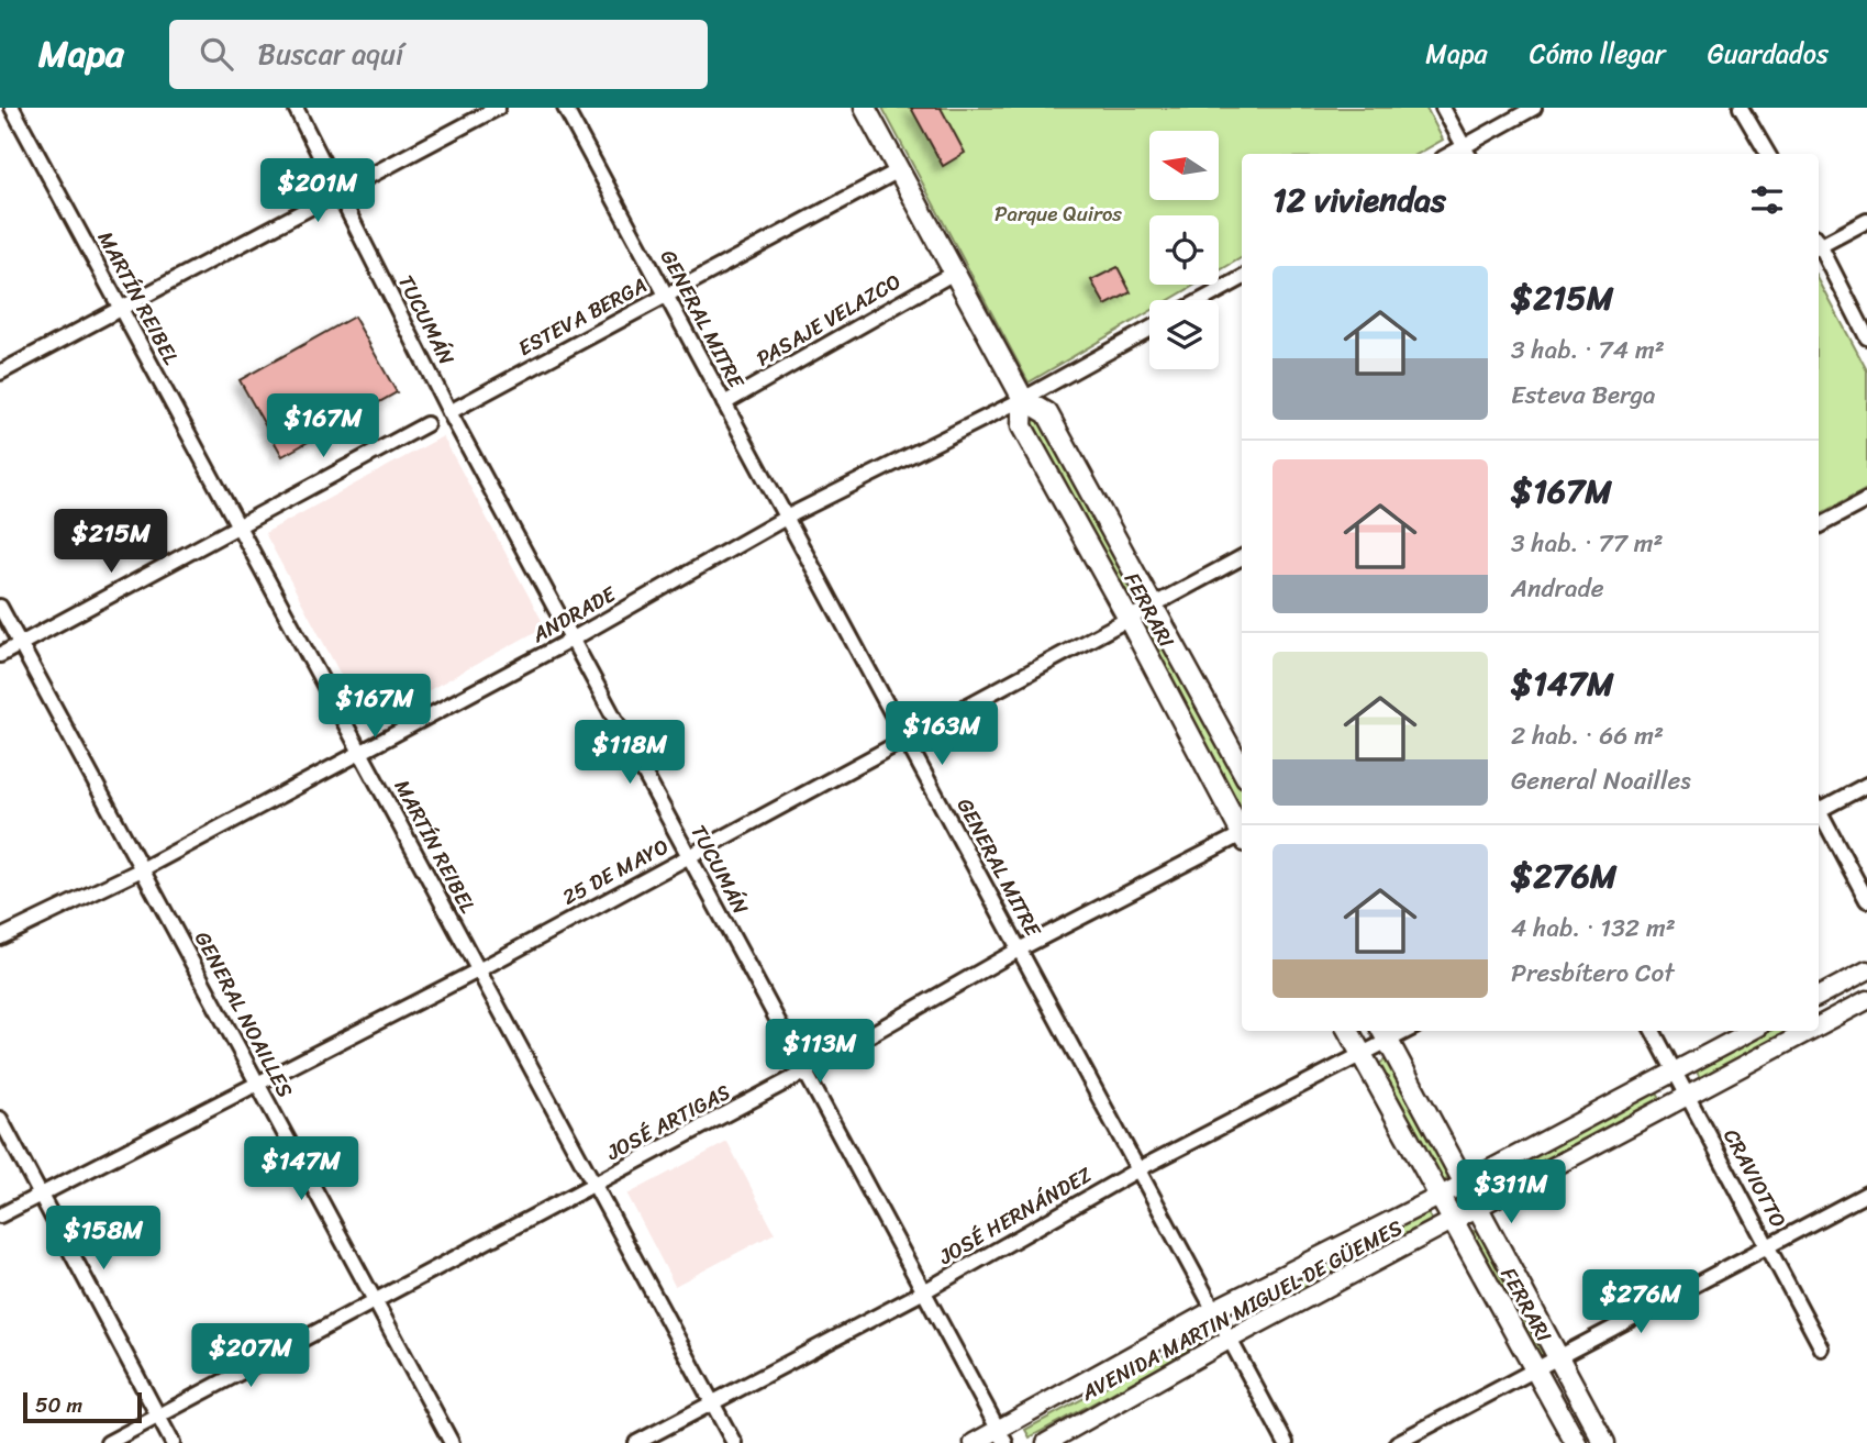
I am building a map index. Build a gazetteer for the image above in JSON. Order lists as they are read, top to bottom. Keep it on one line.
{"streets":{"main road":["FERRARI"],"street":["MARTÍN REIBEL","ESTEVA BERGA","GENERAL MITRE","TUCUMÁN","PASAJE VELAZCO","ANDRADE","25 DE MAYO","GENERAL NOAILLES","JOSÉ ARTIGAS","CRAVIOTTO","JOSÉ HERNÁNDEZ","AVENIDA MARTIN MIGUEL DE GÜEMES"]},"crossings":[["MARTÍN REIBEL","ANDRADE"],["MARTÍN REIBEL","25 DE MAYO"],["MARTÍN REIBEL","JOSÉ ARTIGAS"],["MARTÍN REIBEL","JOSÉ HERNÁNDEZ"],["ESTEVA BERGA","GENERAL MITRE"],["ESTEVA BERGA","TUCUMÁN"],["ESTEVA BERGA","FERRARI"],["GENERAL MITRE","PASAJE VELAZCO"],["GENERAL MITRE","ANDRADE"],["GENERAL MITRE","25 DE MAYO"],["GENERAL MITRE","JOSÉ ARTIGAS"],["GENERAL MITRE","JOSÉ HERNÁNDEZ"],["GENERAL MITRE","AVENIDA MARTIN MIGUEL DE GÜEMES"],["TUCUMÁN","ANDRADE"],["TUCUMÁN","25 DE MAYO"],["TUCUMÁN","JOSÉ ARTIGAS"],["TUCUMÁN","JOSÉ HERNÁNDEZ"],["TUCUMÁN","AVENIDA MARTIN MIGUEL DE GÜEMES"],["PASAJE VELAZCO","FERRARI"],["FERRARI","ANDRADE"],["FERRARI","25 DE MAYO"],["FERRARI","JOSÉ HERNÁNDEZ"],["FERRARI","AVENIDA MARTIN MIGUEL DE GÜEMES"],["ANDRADE","GENERAL NOAILLES"],["25 DE MAYO","GENERAL NOAILLES"],["GENERAL NOAILLES","JOSÉ ARTIGAS"],["CRAVIOTTO","AVENIDA MARTIN MIGUEL DE GÜEMES"]],"parks":["Parque Quiros"],"scale_bar":"50 m","north":"left","page":{"header":"Mapa","search":"Buscar aquí","nav":["Mapa","Cómo llegar","Guardados"],"heading":"12 viviendas","price":["$201M","$167M","$215M","$167M","$163M","$118M","$113M","$147M","$311M","$158M","$276M","$207M"],"list":[{"name":"$215M","note":"3 hab. · 74 m² · Esteva Berga"},{"name":"$167M","note":"3 hab. · 77 m² · Andrade"},{"name":"$147M","note":"2 hab. · 66 m² · General Noailles"},{"name":"$276M","note":"4 hab. · 132 m² · Presbítero Cot"}],"scale":"50 m"}}
